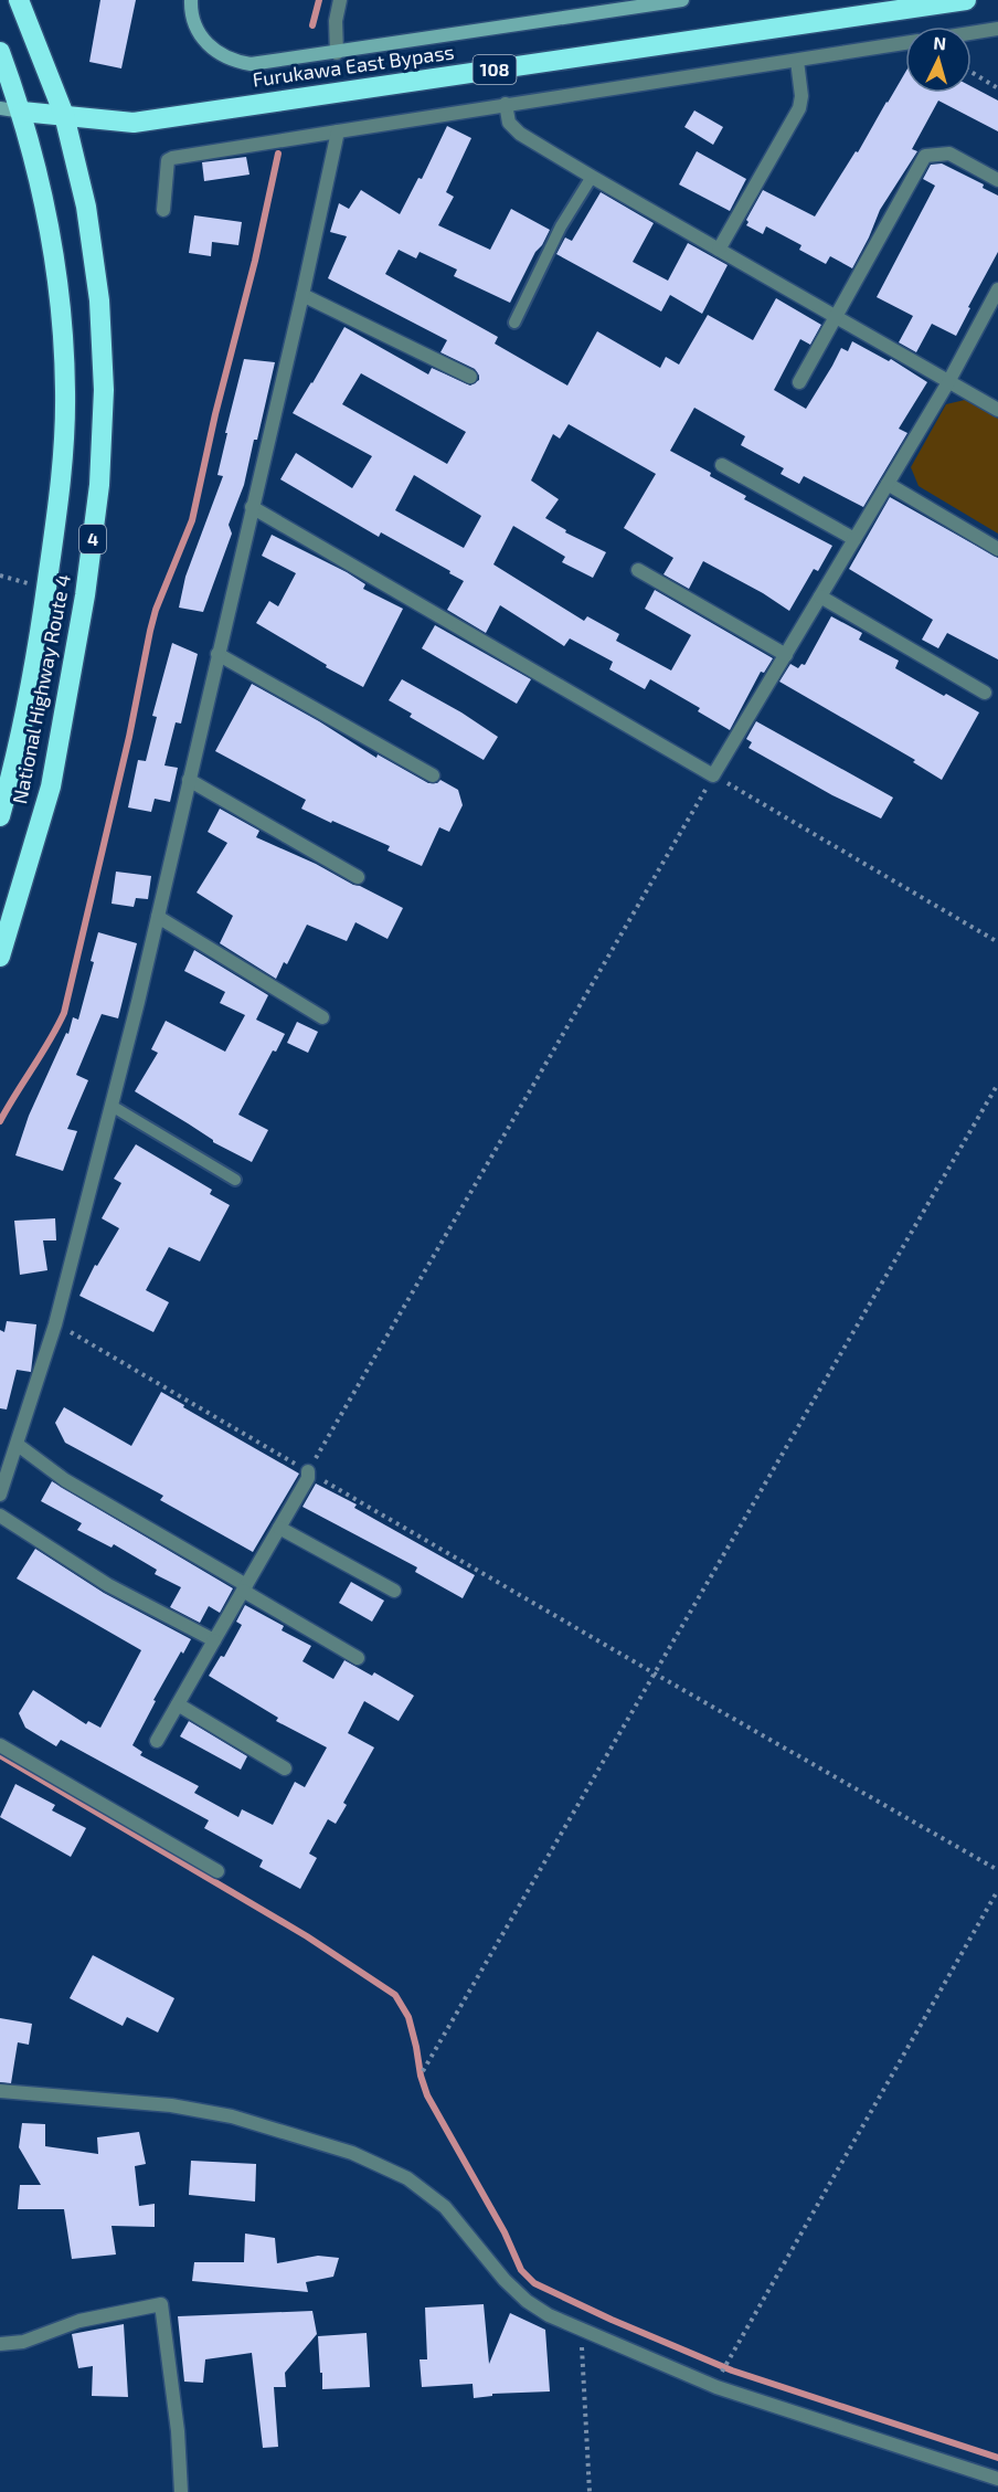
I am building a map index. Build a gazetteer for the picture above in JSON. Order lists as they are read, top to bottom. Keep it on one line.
{"streets":{"highway":["Furukawa East Bypass","108","4","National Highway Route 4"]},"crossings":[["Furukawa East Bypass","National Highway Route 4"]],"north":"top"}
